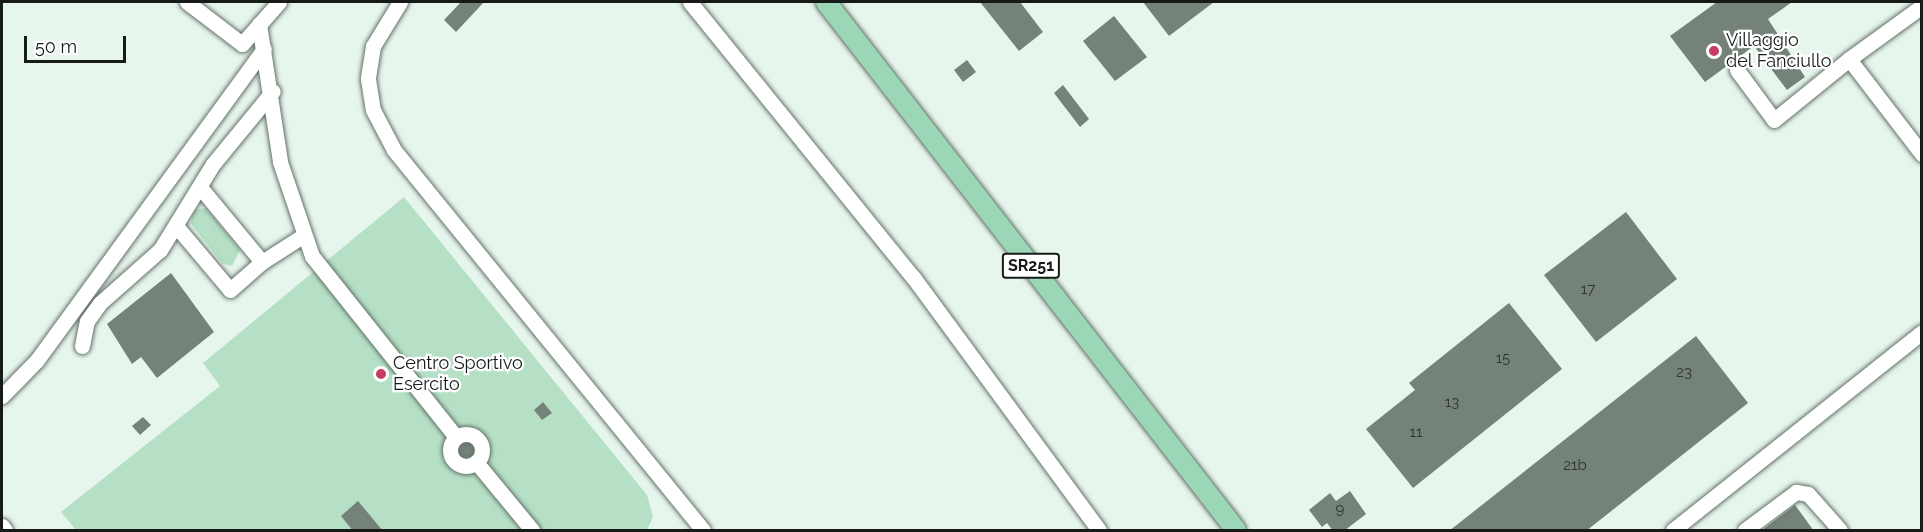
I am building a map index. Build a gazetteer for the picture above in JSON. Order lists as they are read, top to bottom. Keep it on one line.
{"streets":{"main road":["SR251"]},"places":["Villaggio del Fanciullo","Centro Sportivo Esercito"],"house_numbers":["17","15","23","13","11","21b","9"],"scale_bar":"50 m"}
